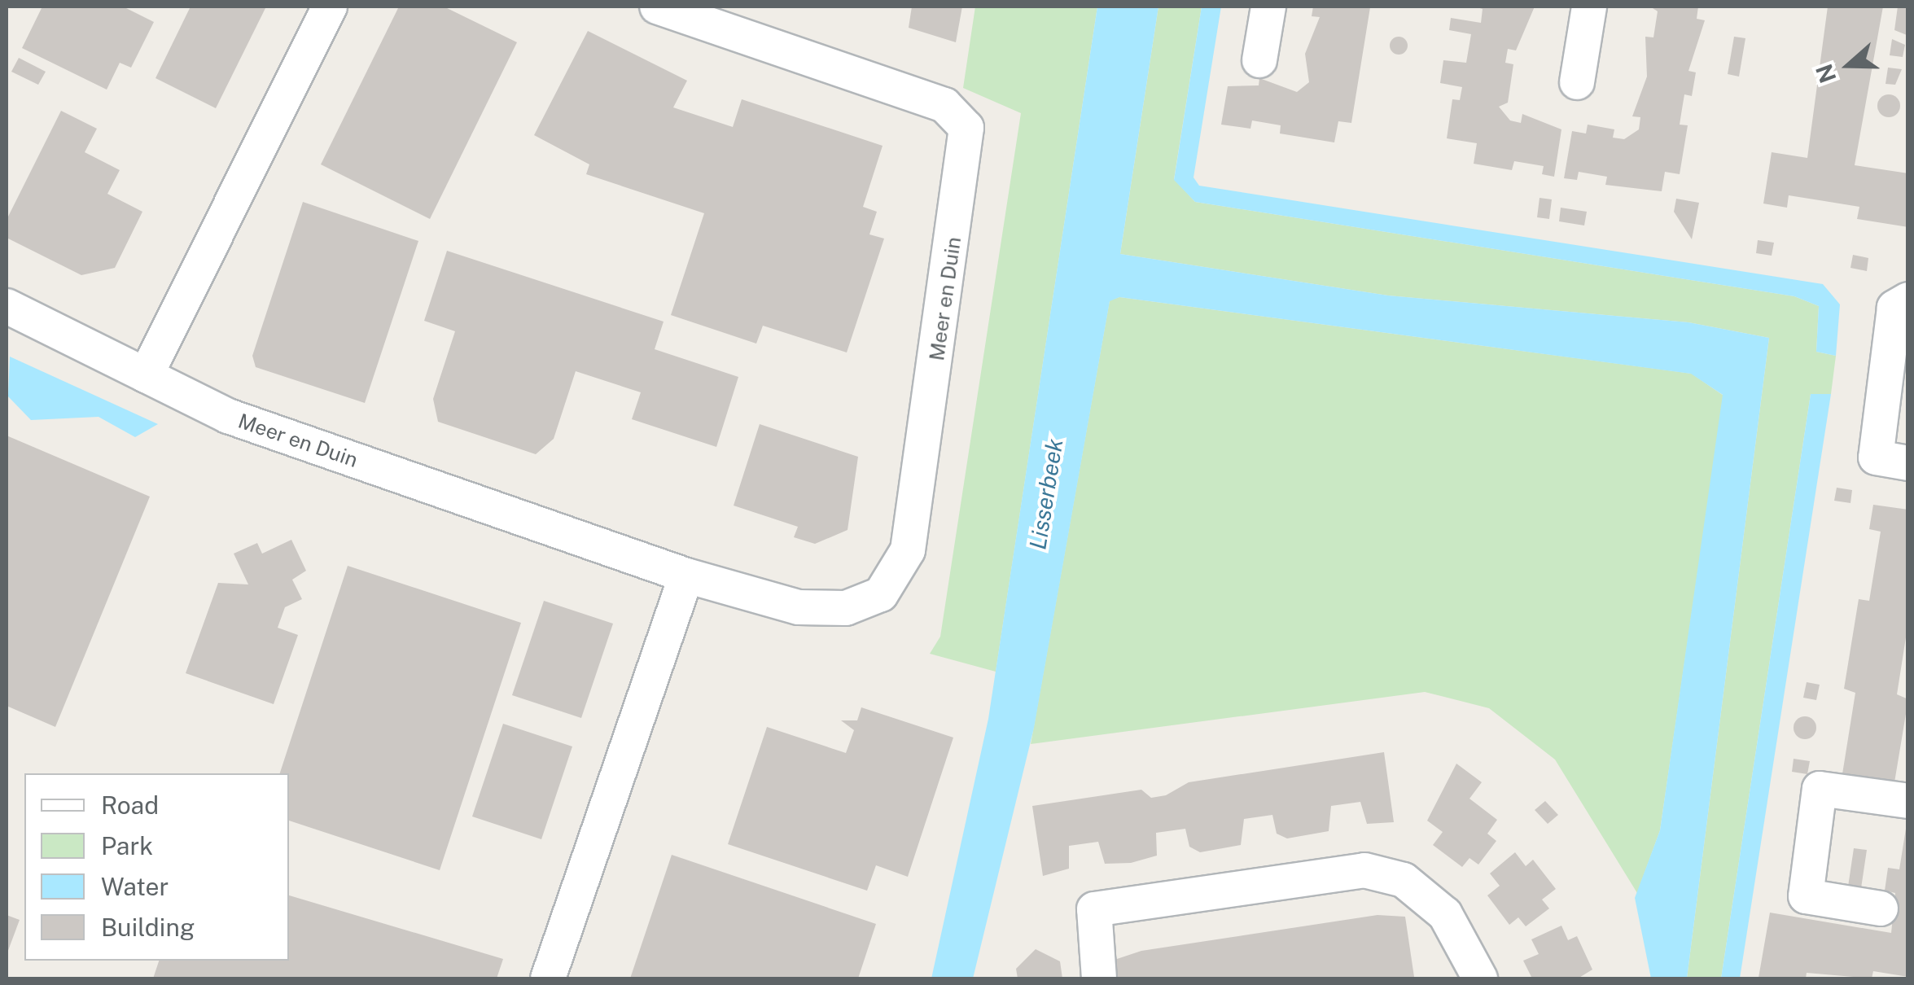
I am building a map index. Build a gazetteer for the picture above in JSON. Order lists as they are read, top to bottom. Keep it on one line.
{"streets":{"street":["Meer en Duin"]},"water":["Lisserbeek"],"legend":["Road","Park","Water","Building"],"north":"left"}
